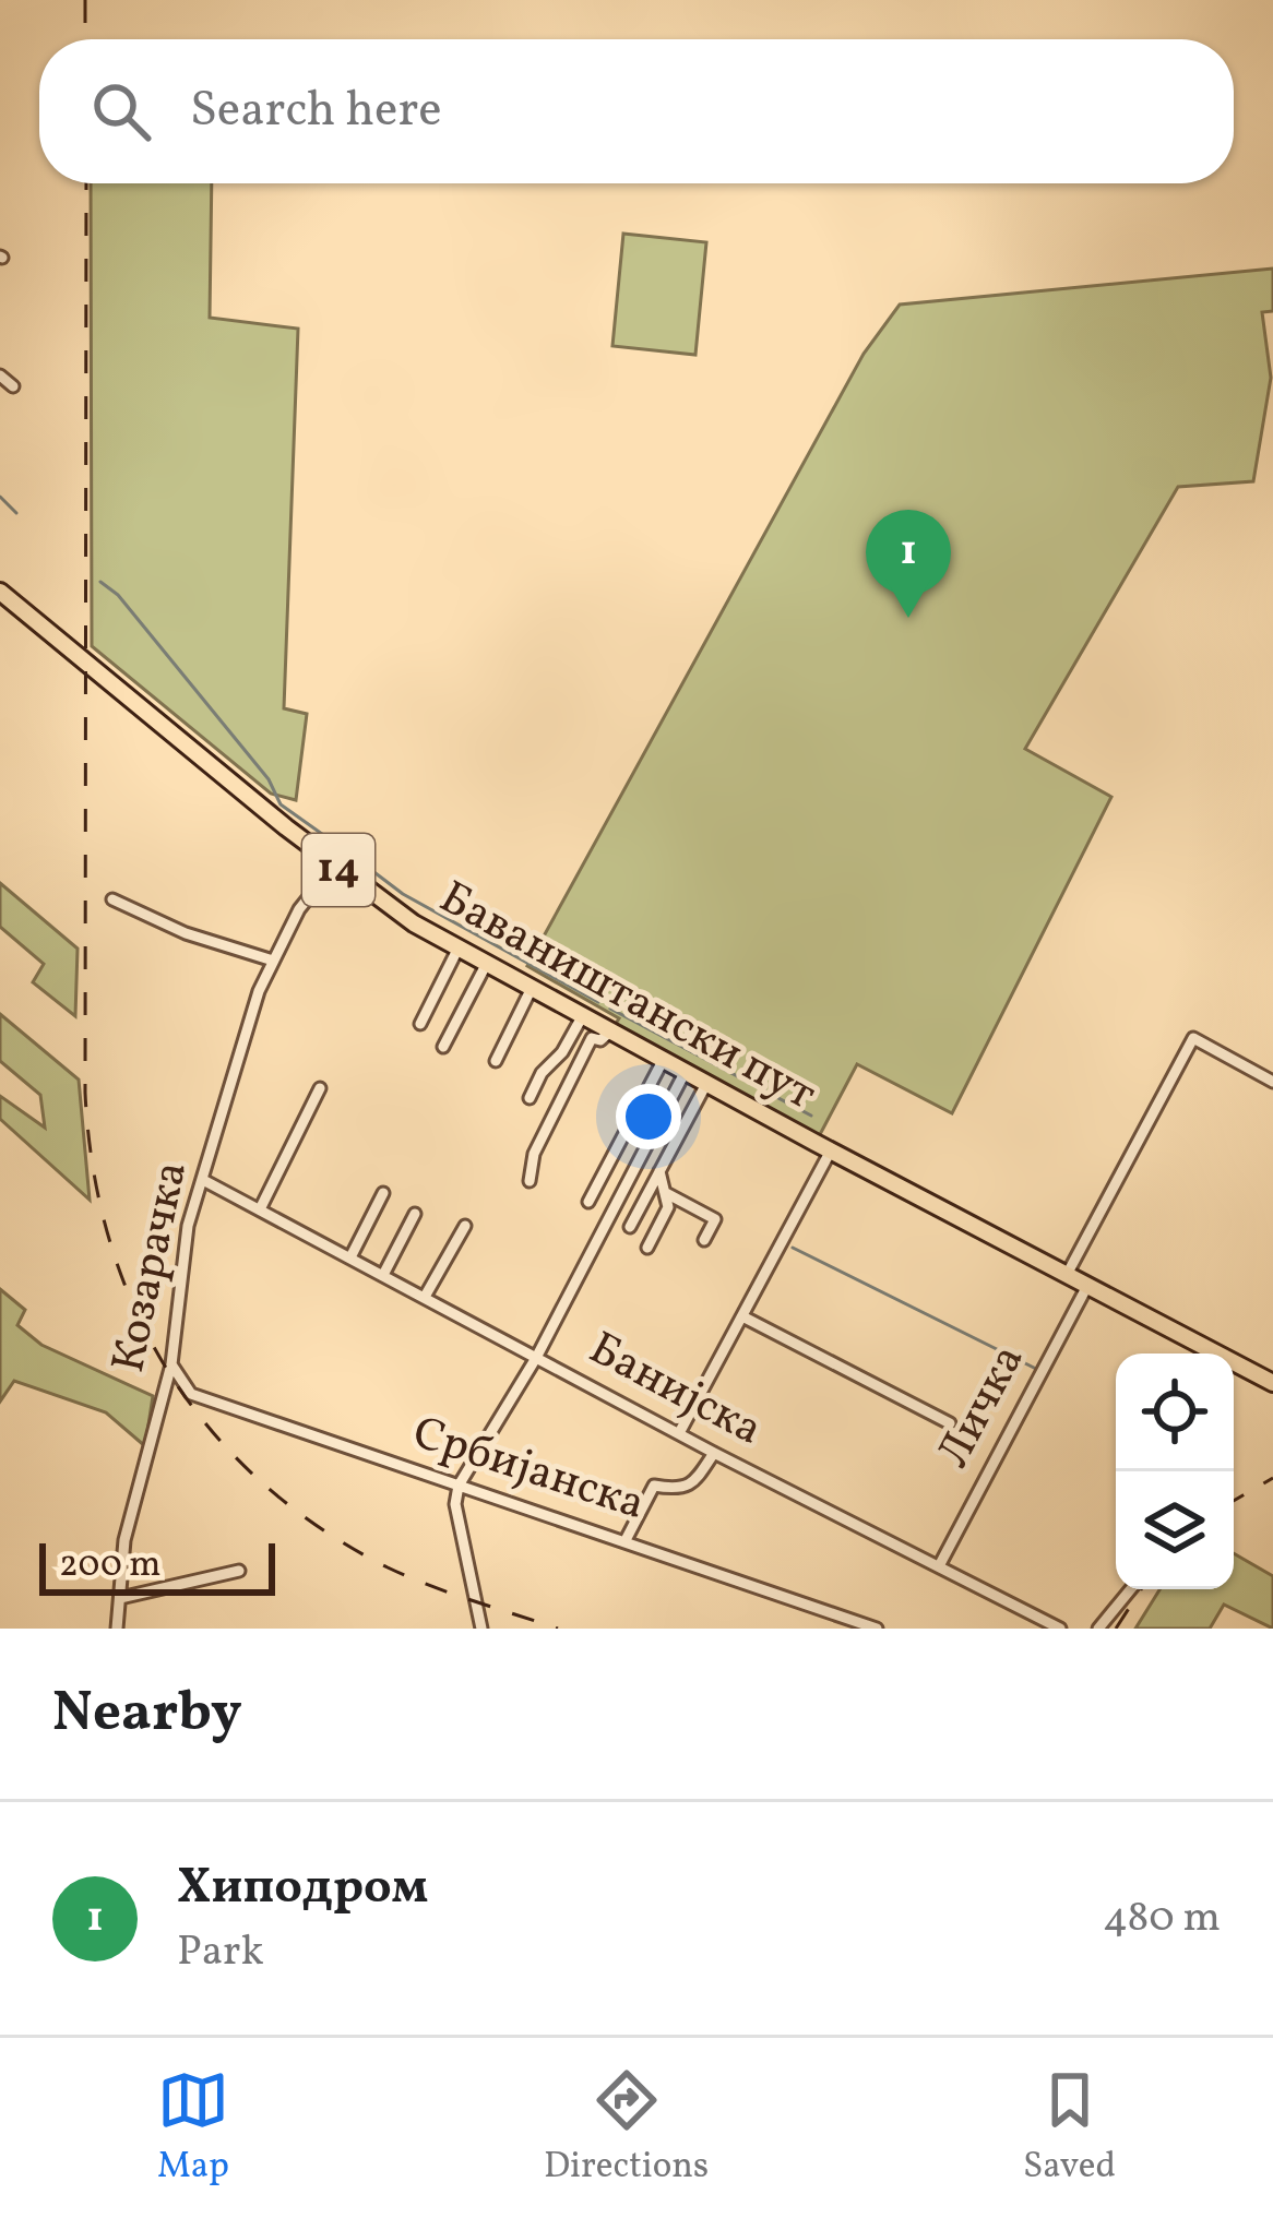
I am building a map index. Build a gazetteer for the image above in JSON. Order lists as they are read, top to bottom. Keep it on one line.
{"streets":{"main road":["14","Баваништански пут"],"street":["Козарачка","Банијска","Личка","Србијанска"]},"crossings":[["Баваништански пут","Козарачка"],["Баваништански пут","Личка"],["Козарачка","Банијска"],["Козарачка","Србијанска"],["Банијска","Личка"]],"scale_bar":"200 m","page":{"search":"Search here","pins":"1","scale":"200 m","heading":"Nearby","list":[{"mark":"1","name":"Хиподром","note":"Park","value":"480 m"}],"nav":["Map","Directions","Saved"]}}
